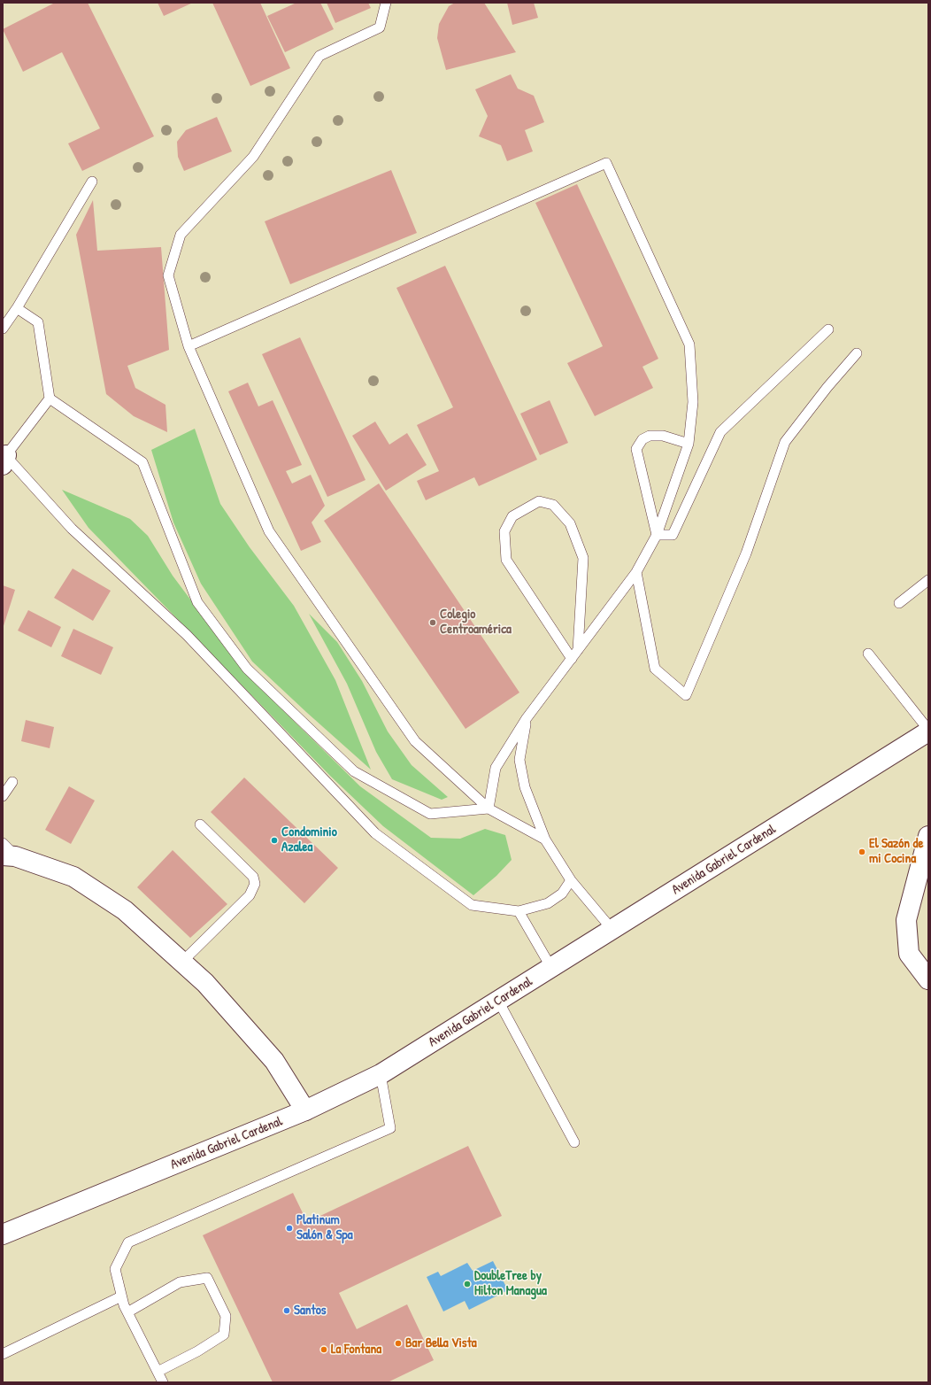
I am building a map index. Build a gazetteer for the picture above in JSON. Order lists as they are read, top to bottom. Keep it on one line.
{"streets":{"street":["Avenida Gabriel Cardenal"]},"places":["Colegio Centroamérica","Condominio Azalea","El Sazón de mi Cocina","Platinum Salón & Spa","DoubleTree by Hilton Managua","Santos","Bar Bella Vista","La Fontana"]}
